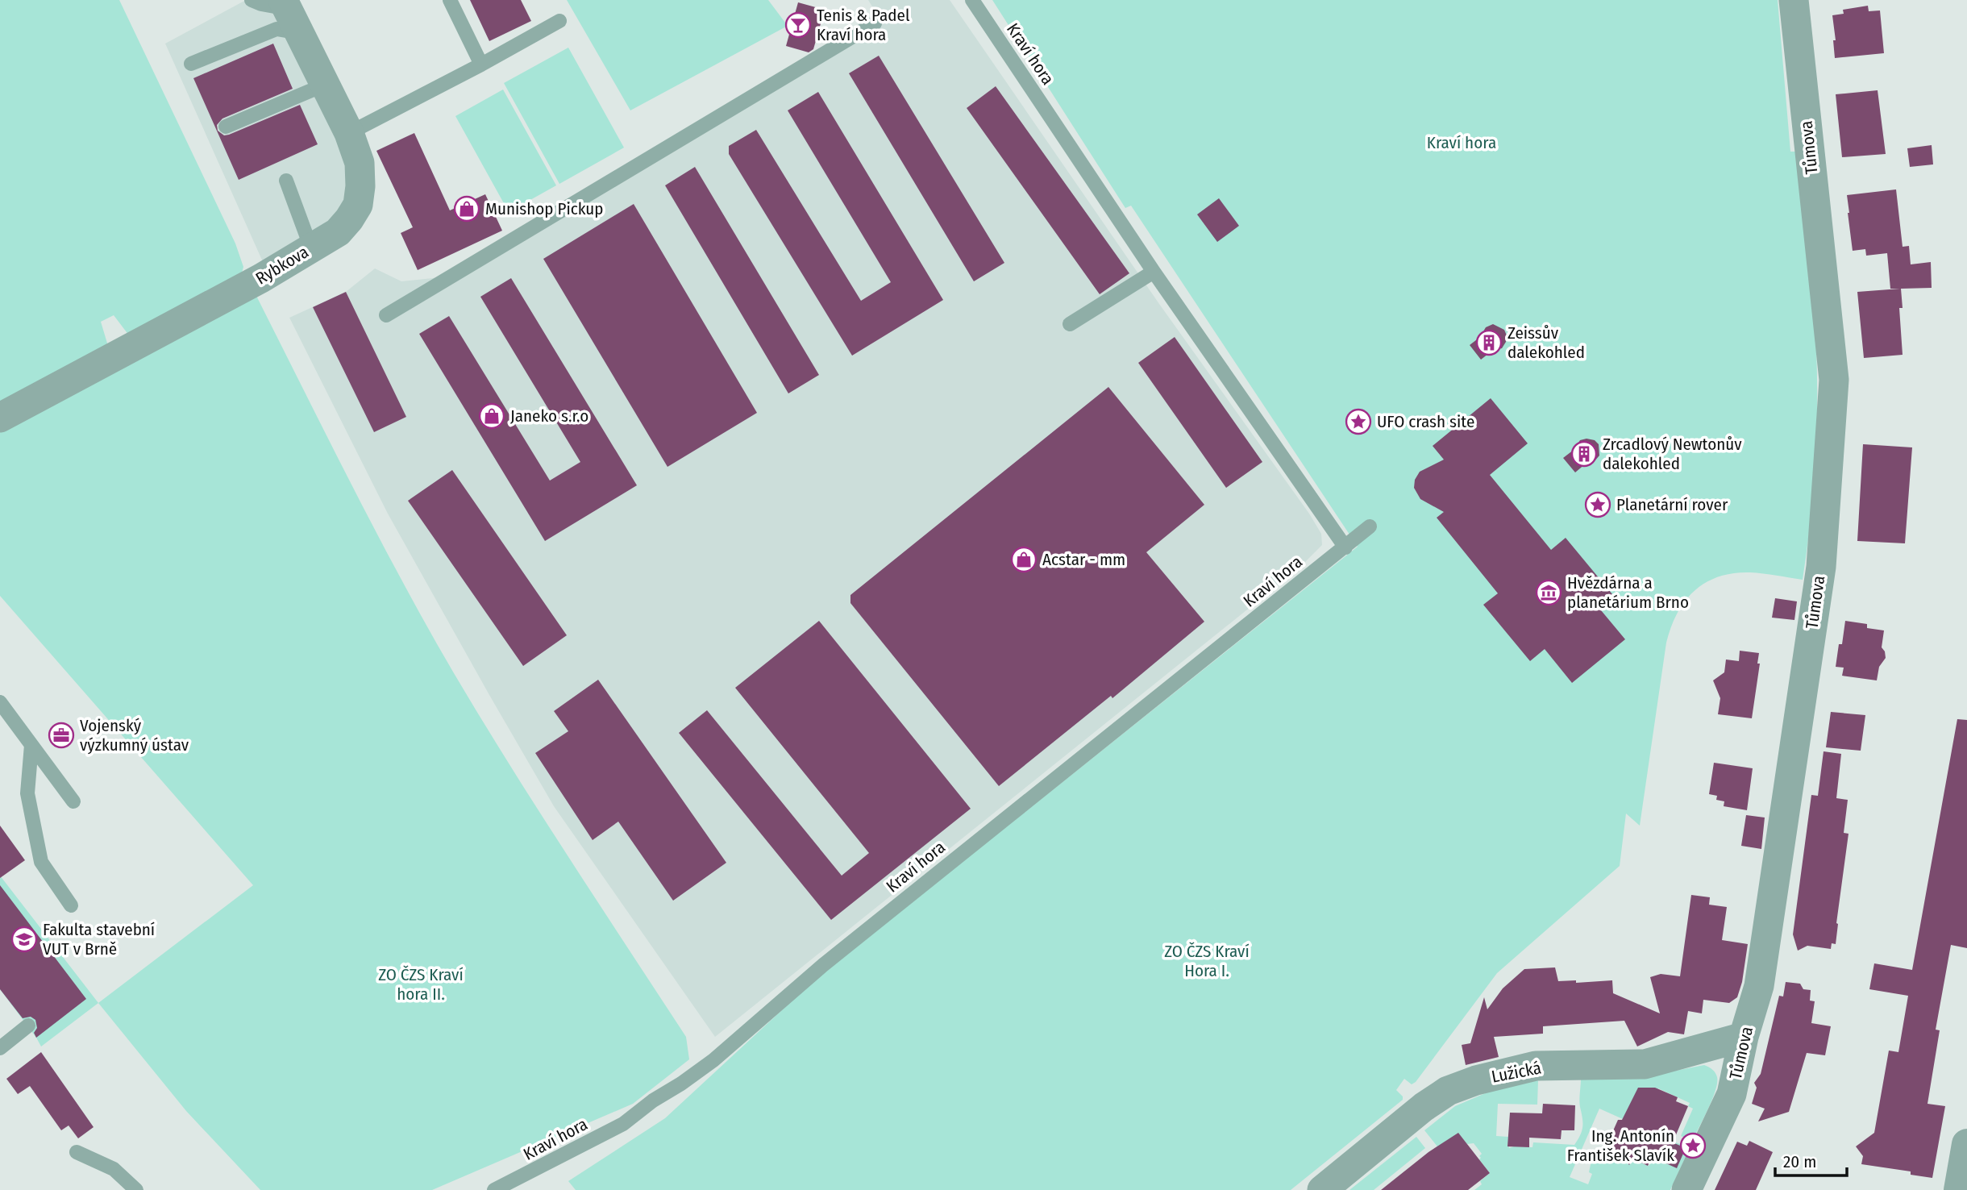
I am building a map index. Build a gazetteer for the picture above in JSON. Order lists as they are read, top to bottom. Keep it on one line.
{"streets":{"street":["Tůmova","Rybkova","Lužická"],"lane":["Kraví hora"]},"crossings":[["Tůmova","Lužická"]],"parks":["Kraví hora","ZO ČZS Kraví Hora I.","ZO ČZS Kraví hora II."],"places":{"bar":["Tenis & Padel Kraví hora"],"shop":["Munishop Pickup","Janeko s.r.o","Acstar - mm"],"building":["Zeissův dalekohled","Zrcadlový Newtonův dalekohled"],"place":["UFO crash site","Planetární rover","Ing. Antonín František Slavík"],"museum":["Hvězdárna a planetárium Brno"],"office":["Vojenský výzkumný ústav"],"school or university":["Fakulta stavební VUT v Brně"]},"scale_bar":"20 m"}
